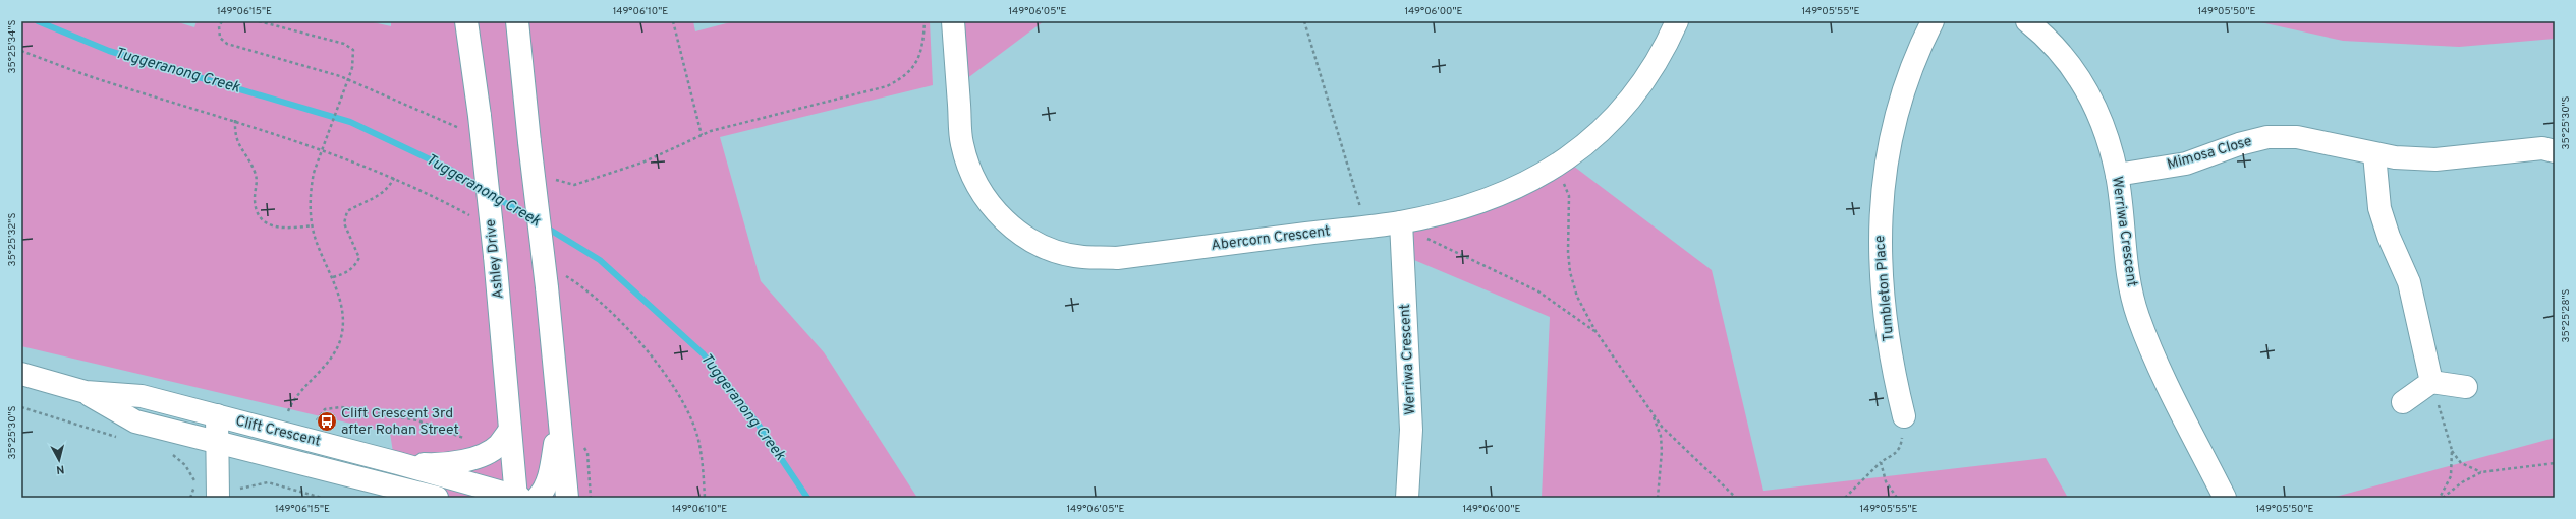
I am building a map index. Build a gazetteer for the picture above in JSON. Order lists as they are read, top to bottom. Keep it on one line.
{"streets":{"street":["Mimosa Close","Werriwa Crescent","Abercorn Crescent","Ashley Drive","Tumbleton Place","Clift Crescent"]},"crossings":[["Mimosa Close","Werriwa Crescent"],["Werriwa Crescent","Abercorn Crescent"],["Ashley Drive","Clift Crescent"]],"water":["Tuggeranong Creek"],"places":{"bus stop":["Clift Crescent 3rd after Rohan Street"]},"north":"bottom","coordinates":["149°06'15\"E","149°06'10\"E","149°06'05\"E","149°06'00\"E","149°05'55\"E","149°05'50\"E","35°25'34\"S","35°25'30\"S","35°25'32\"S","35°25'28\"S"]}
